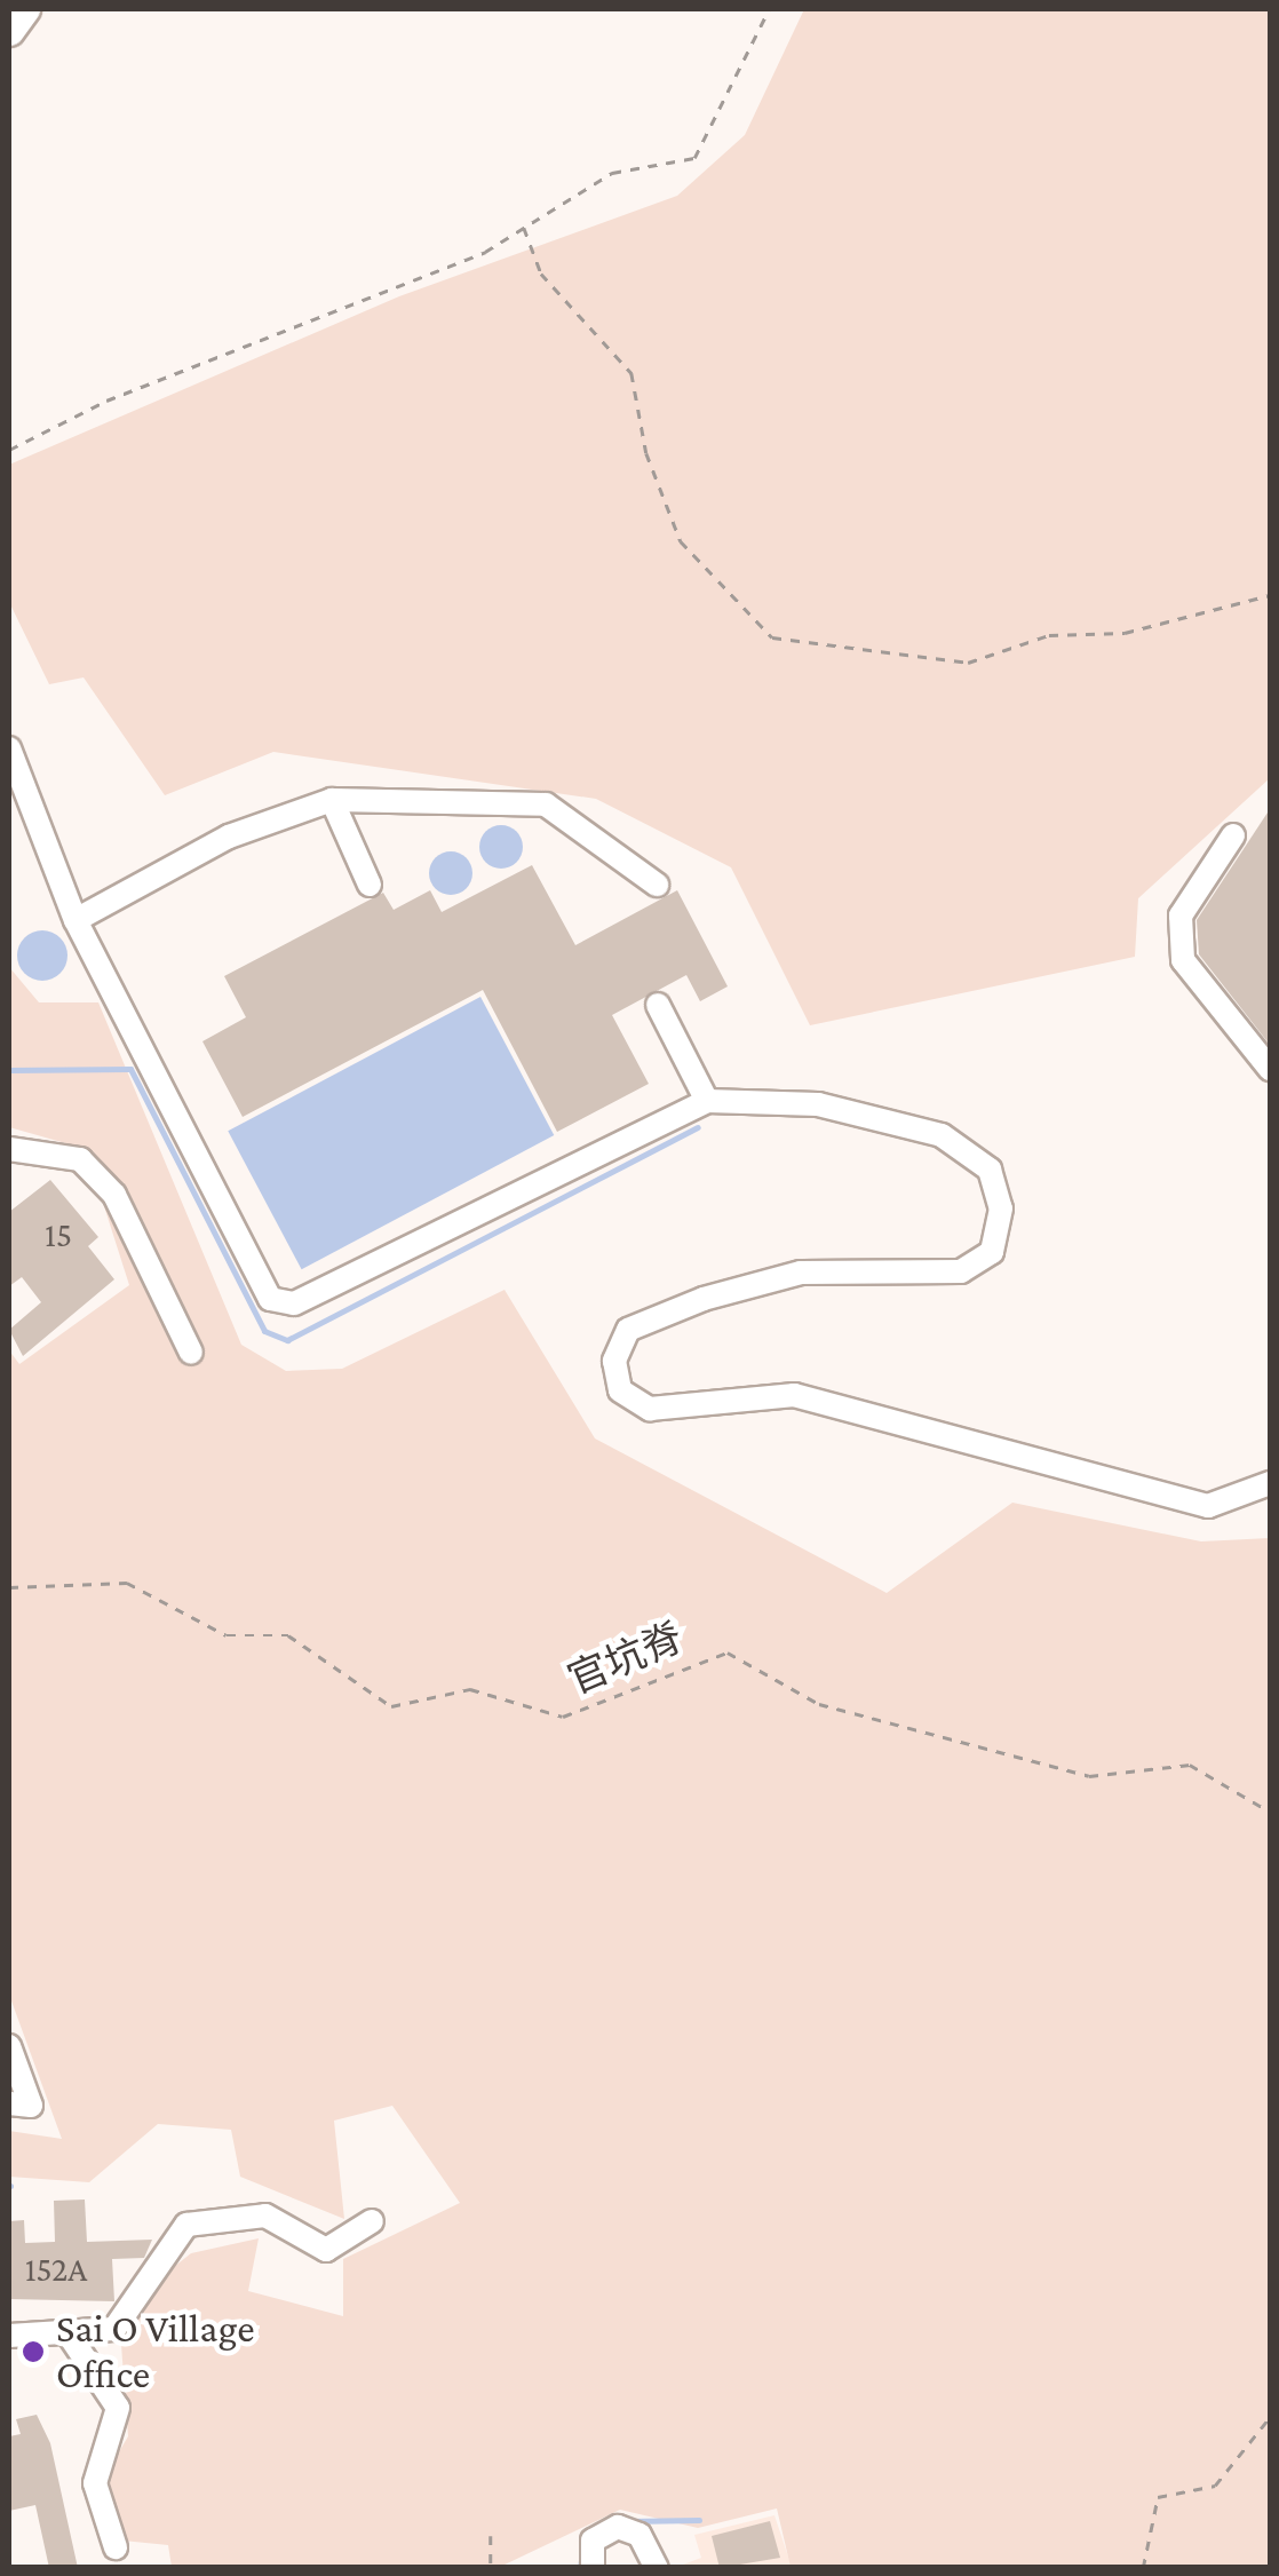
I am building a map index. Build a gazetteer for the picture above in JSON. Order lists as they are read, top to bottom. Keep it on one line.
{"streets":{"path":["官坑脊"]},"places":["Sai O Village Office"],"house_numbers":["15","152A"]}
